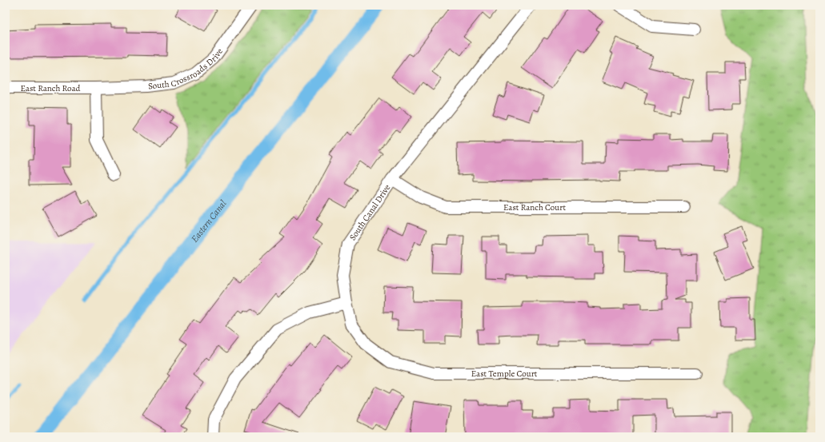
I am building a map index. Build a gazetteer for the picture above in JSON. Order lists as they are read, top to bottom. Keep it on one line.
{"streets":{"street":["South Crossroads Drive","East Ranch Road","East Ranch Court","South Canal Drive","East Temple Court"]},"crossings":[["South Crossroads Drive","East Ranch Road"],["East Ranch Court","South Canal Drive"],["South Canal Drive","East Temple Court"]],"water":["Eastern Canal"]}
